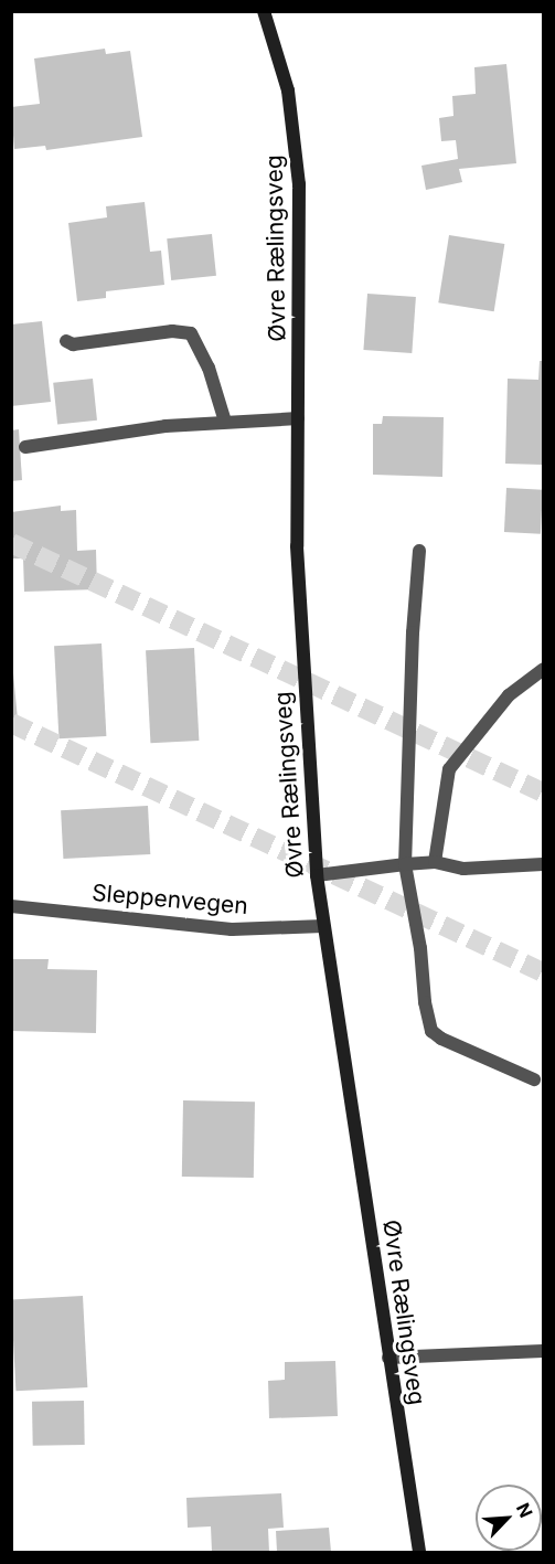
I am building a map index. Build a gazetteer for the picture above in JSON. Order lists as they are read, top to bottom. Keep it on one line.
{"streets":{"main road":["Øvre Rælingsveg"],"street":["Sleppenvegen"]},"crossings":[["Øvre Rælingsveg","Sleppenvegen"]],"north":"top right"}
